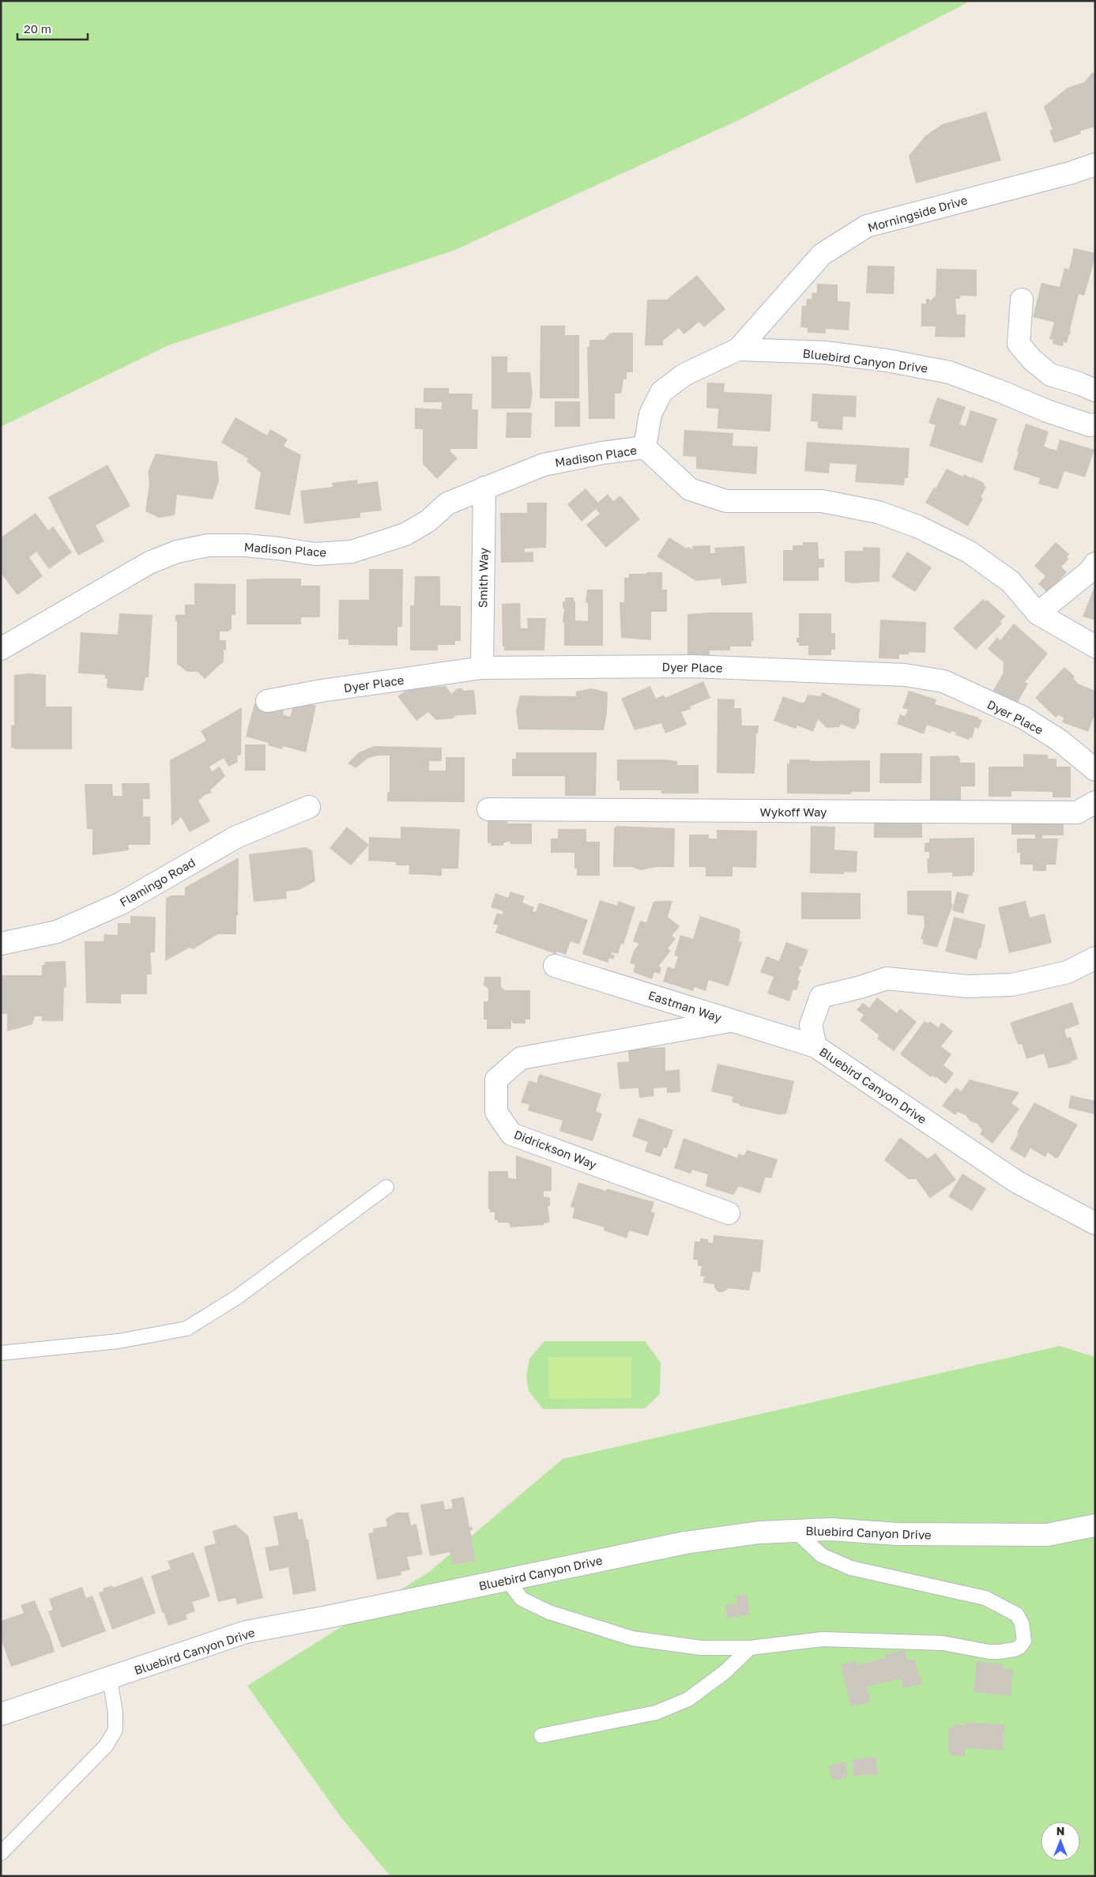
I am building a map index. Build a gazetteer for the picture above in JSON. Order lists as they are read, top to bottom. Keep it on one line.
{"streets":{"street":["Morningside Drive","Bluebird Canyon Drive","Madison Place","Smith Way","Dyer Place","Wykoff Way","Flamingo Road","Eastman Way","Didrickson Way"]},"crossings":[["Morningside Drive","Bluebird Canyon Drive"],["Bluebird Canyon Drive","Madison Place"],["Bluebird Canyon Drive","Eastman Way"],["Madison Place","Smith Way"],["Smith Way","Dyer Place"],["Eastman Way","Didrickson Way"]],"scale_bar":"20 m","north":"top"}
